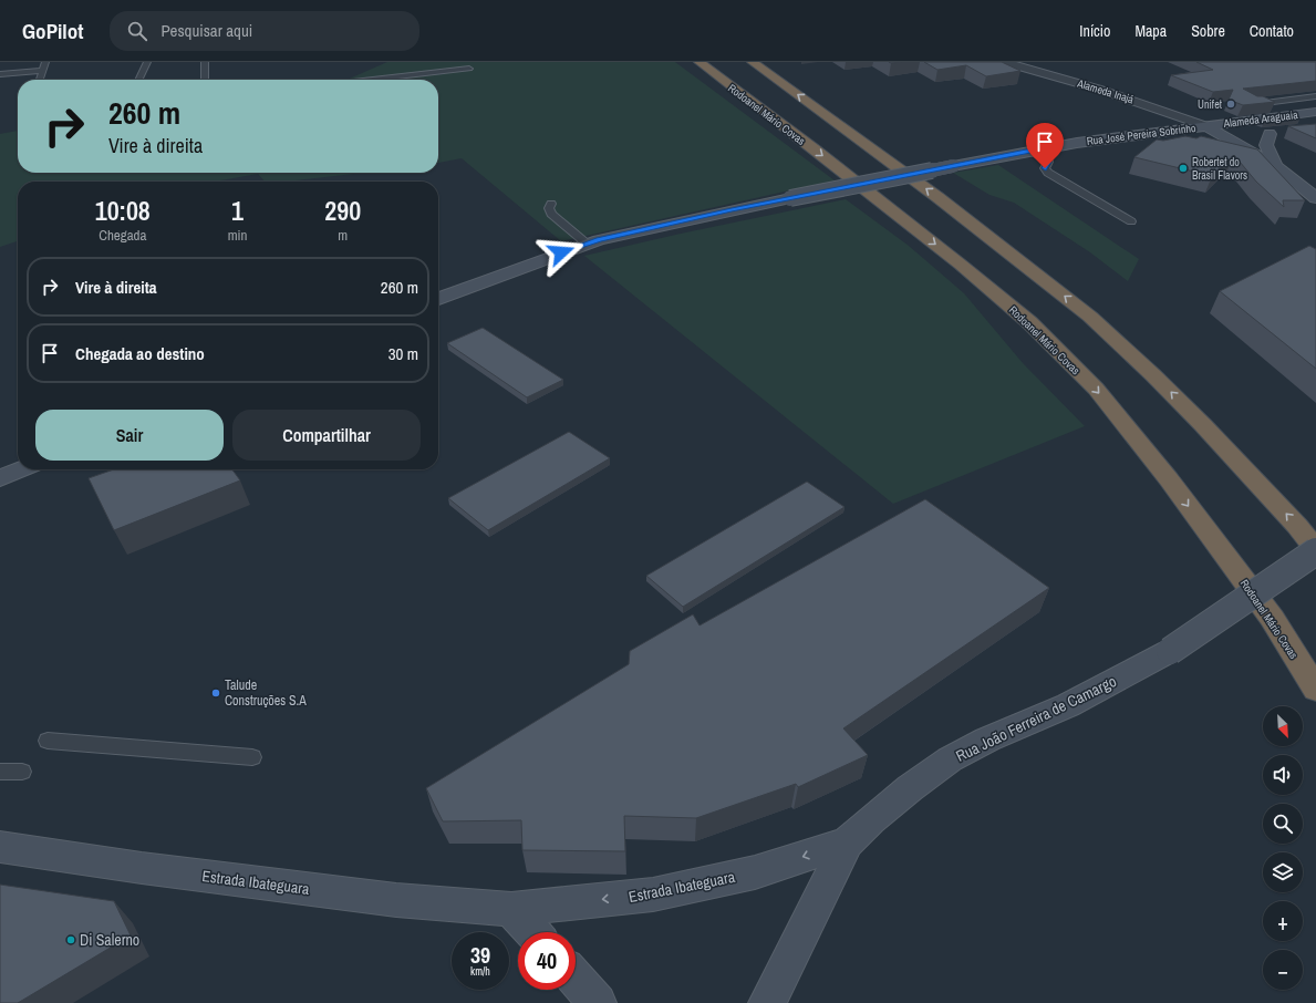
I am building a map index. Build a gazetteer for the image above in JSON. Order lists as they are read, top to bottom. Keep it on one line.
{"streets":{"highway":["Rodoanel Mário Covas"],"street":["Alameda Inajá","Alameda Araguaia","Rua José Pereira Sobrinho","Rua João Ferreira de Camargo","Estrada Ibateguara"]},"crossings":[["Alameda Inajá","Alameda Araguaia"],["Alameda Inajá","Rua José Pereira Sobrinho"],["Alameda Araguaia","Rua José Pereira Sobrinho"],["Rua João Ferreira de Camargo","Estrada Ibateguara"]],"one_way":["Estrada Ibateguara"],"places":["Unifet","Robertet do Brasil Flavors","Talude Construções S.A","Di Salerno"],"north":"bottom right","page":{"header":"GoPilot","search":"Pesquisar aqui","nav":["Início","Mapa","Sobre","Contato"],"turn":["260 m","Vire à direita"],"eta":["10:08","Chegada","1","min","290","m"],"list":[{"name":"Vire à direita","value":"260 m"},{"name":"Chegada ao destino","value":"30 m"}],"buttons":["Sair","Compartilhar"],"map_buttons":["+","−"],"speed":"39 km/h","limit":"40"}}
